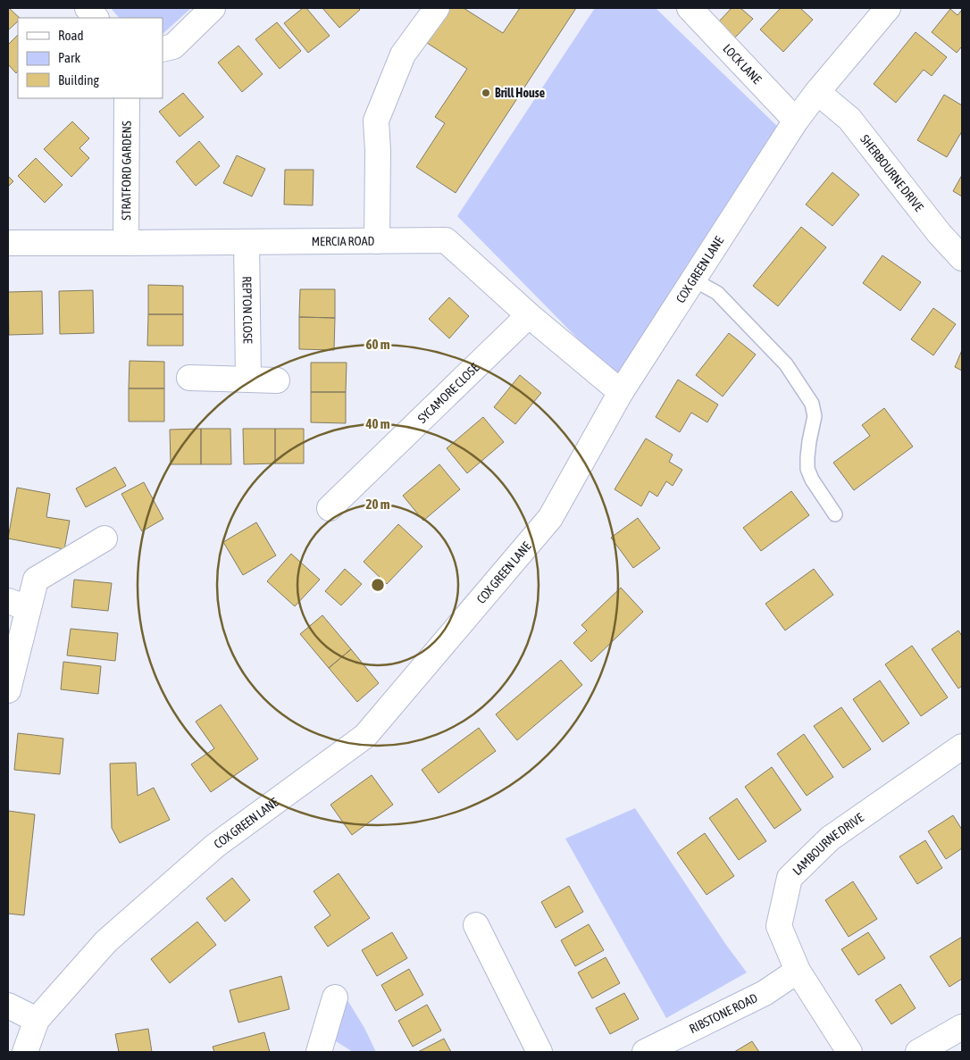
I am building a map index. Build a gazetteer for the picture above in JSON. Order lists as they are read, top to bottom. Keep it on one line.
{"streets":{"street":["LOCK LANE","STRATFORD GARDENS","SHERBOURNE DRIVE","MERCIA ROAD","COX GREEN LANE","REPTON CLOSE","SYCAMORE CLOSE","LAMBOURNE DRIVE","RIBSTONE ROAD"]},"crossings":[["LOCK LANE","COX GREEN LANE"],["STRATFORD GARDENS","MERCIA ROAD"],["SHERBOURNE DRIVE","COX GREEN LANE"],["MERCIA ROAD","COX GREEN LANE"],["MERCIA ROAD","REPTON CLOSE"],["MERCIA ROAD","SYCAMORE CLOSE"],["LAMBOURNE DRIVE","RIBSTONE ROAD"]],"places":["Brill House"],"legend":["Road","Park","Building"],"rings":["60 m","40 m","20 m"]}
